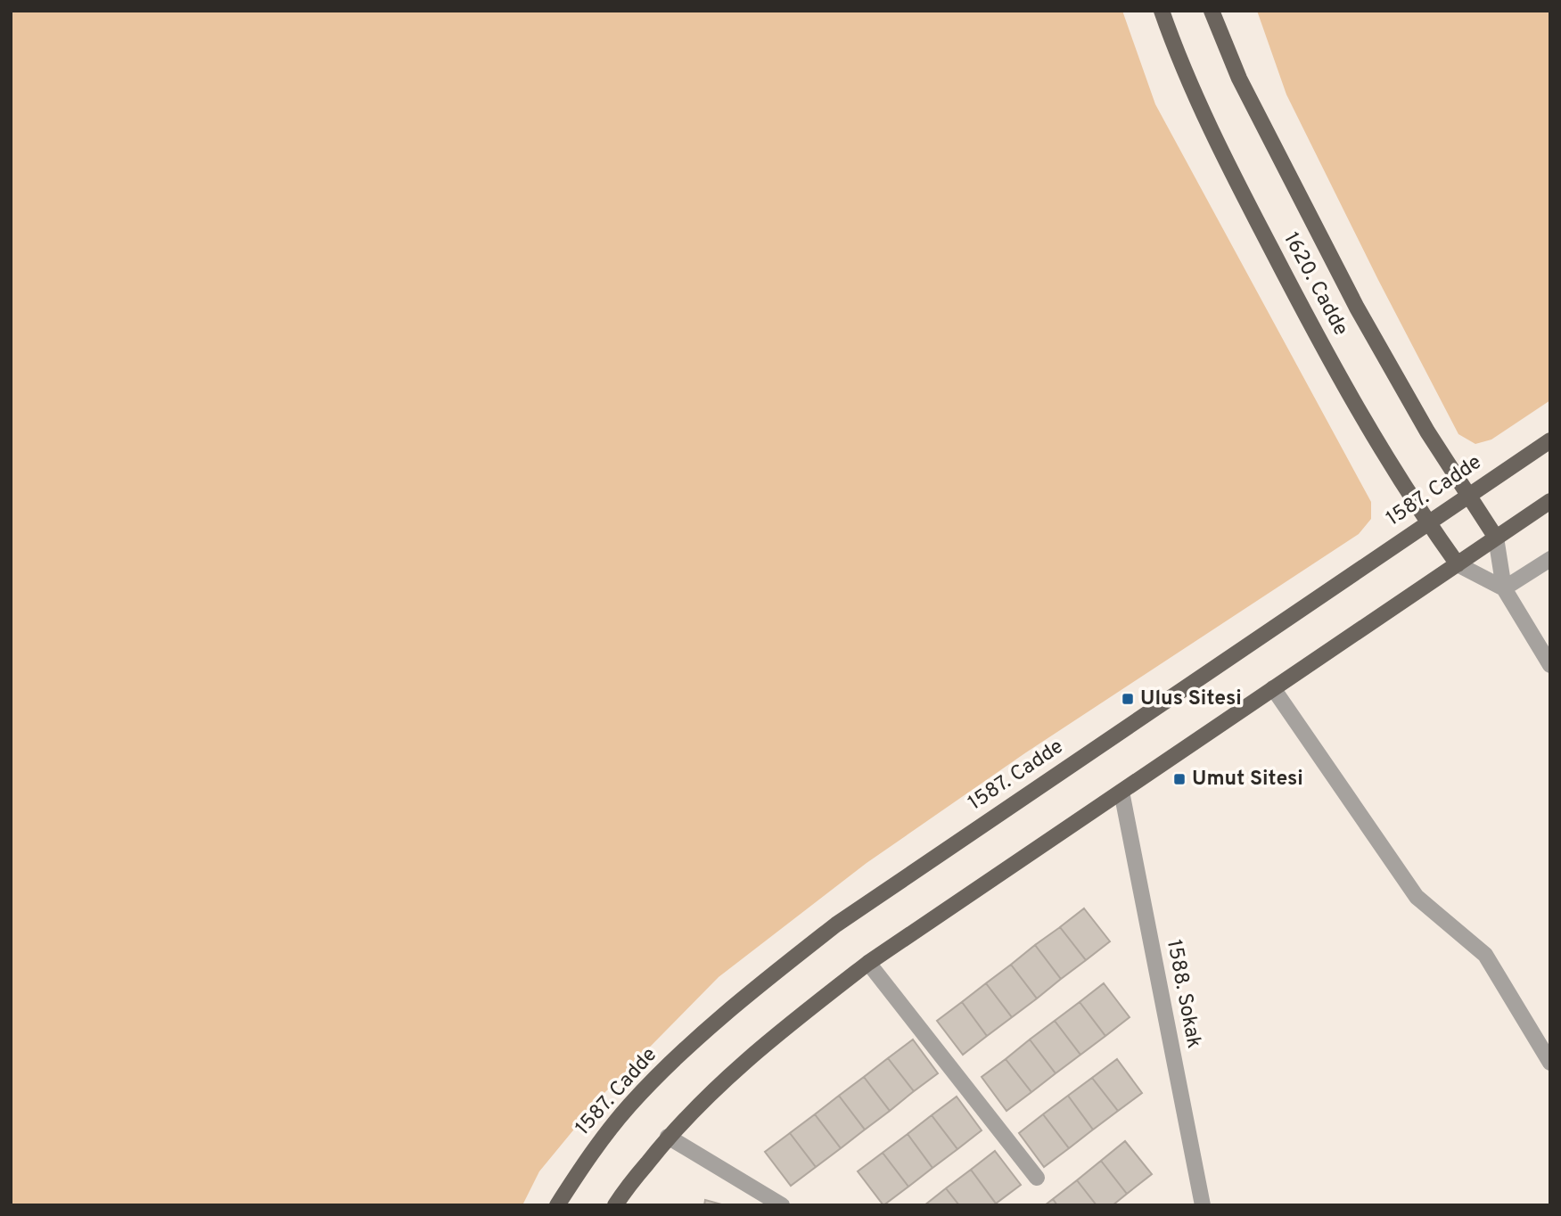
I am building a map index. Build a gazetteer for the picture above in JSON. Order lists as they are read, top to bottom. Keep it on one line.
{"streets":{"main road":["1620. Cadde","1587. Cadde"],"street":["1588. Sokak"]},"crossings":[["1620. Cadde","1587. Cadde"]],"places":{"transit":["Ulus Sitesi","Umut Sitesi"]}}
